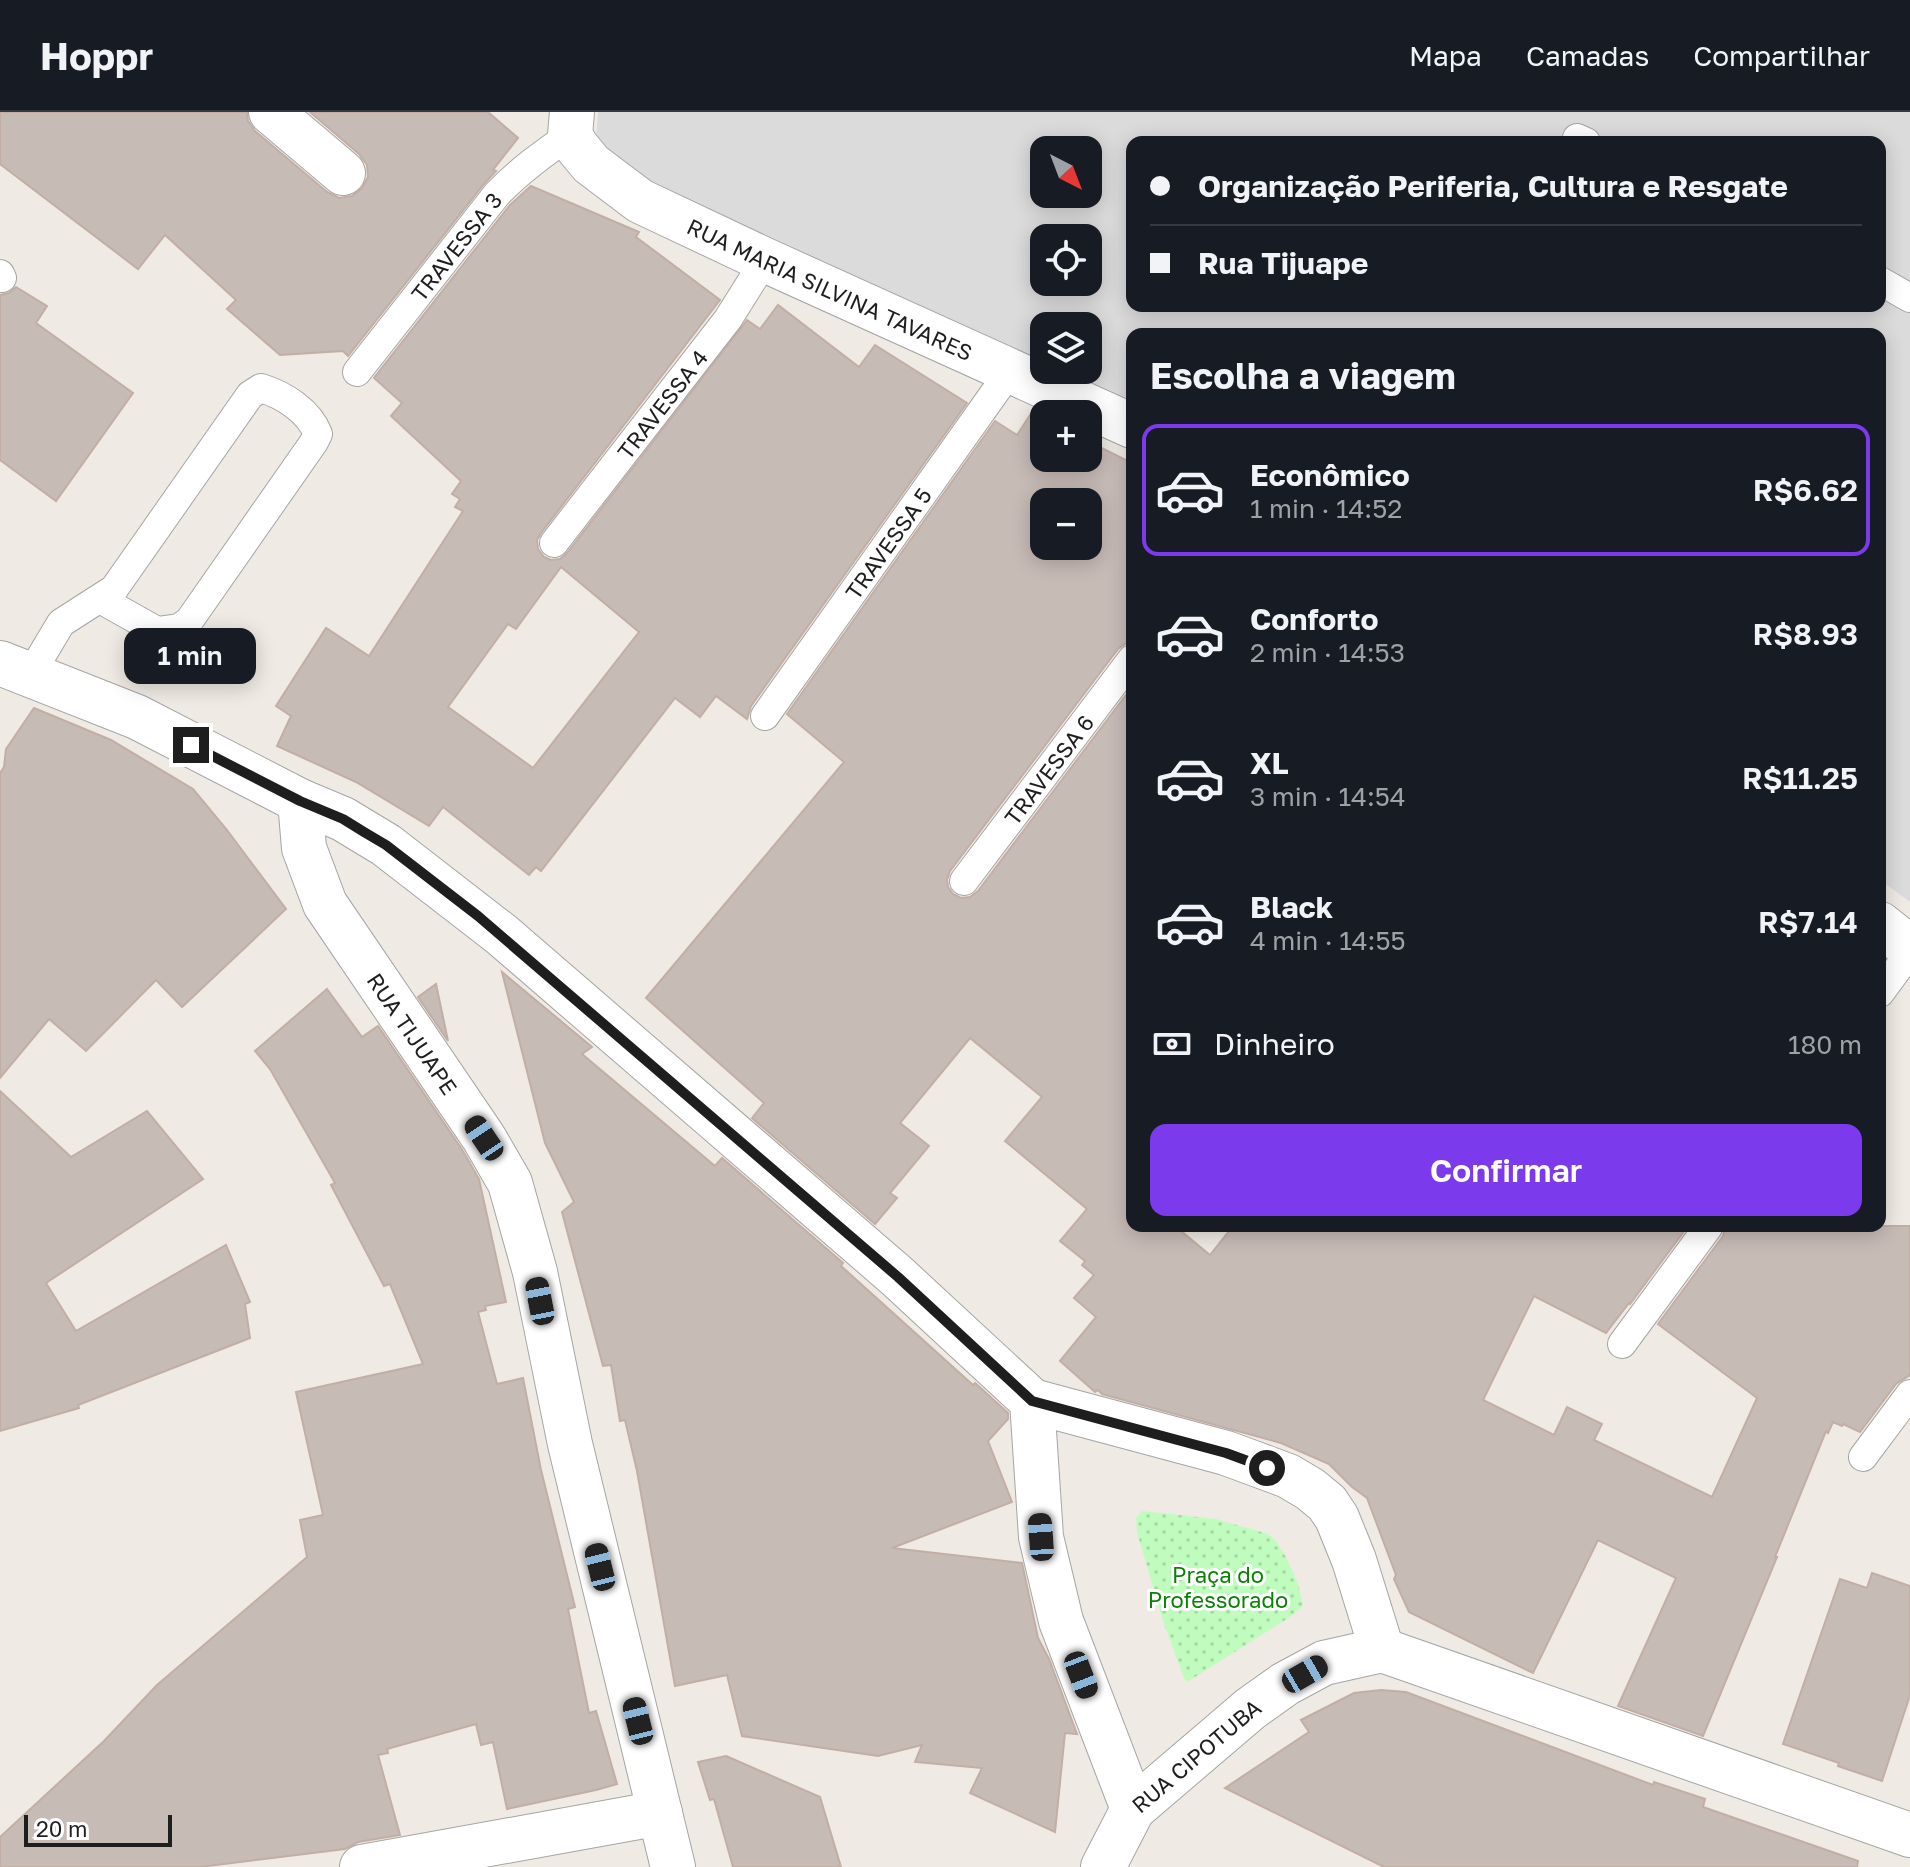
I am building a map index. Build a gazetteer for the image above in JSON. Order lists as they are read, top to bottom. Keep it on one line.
{"streets":{"street":["RUA MARIA SILVINA TAVARES","RUA TIJUAPE","RUA CIPOTUBA"],"lane":["TRAVESSA 3","TRAVESSA 4","TRAVESSA 5","TRAVESSA 6"]},"crossings":[["TRAVESSA 3","RUA MARIA SILVINA TAVARES"],["RUA MARIA SILVINA TAVARES","TRAVESSA 4"],["RUA MARIA SILVINA TAVARES","TRAVESSA 5"]],"parks":["Praça do Professorado"],"scale_bar":"20 m","north":"bottom right","page":{"header":"Hoppr","nav":["Mapa","Camadas","Compartilhar"],"map_buttons":["+","−"],"banner":["Organização Periferia, Cultura e Resgate","Rua Tijuape"],"heading":"Escolha a viagem","list":[{"name":"Econômico","note":"1 min · 14:52","value":"R$6.62"},{"name":"Conforto","note":"2 min · 14:53","value":"R$8.93"},{"name":"XL","note":"3 min · 14:54","value":"R$11.25"},{"name":"Black","note":"4 min · 14:55","value":"R$7.14"}],"bubble":"1 min","pay":["Dinheiro","180 m"],"buttons":"Confirmar","scale":"20 m"}}
